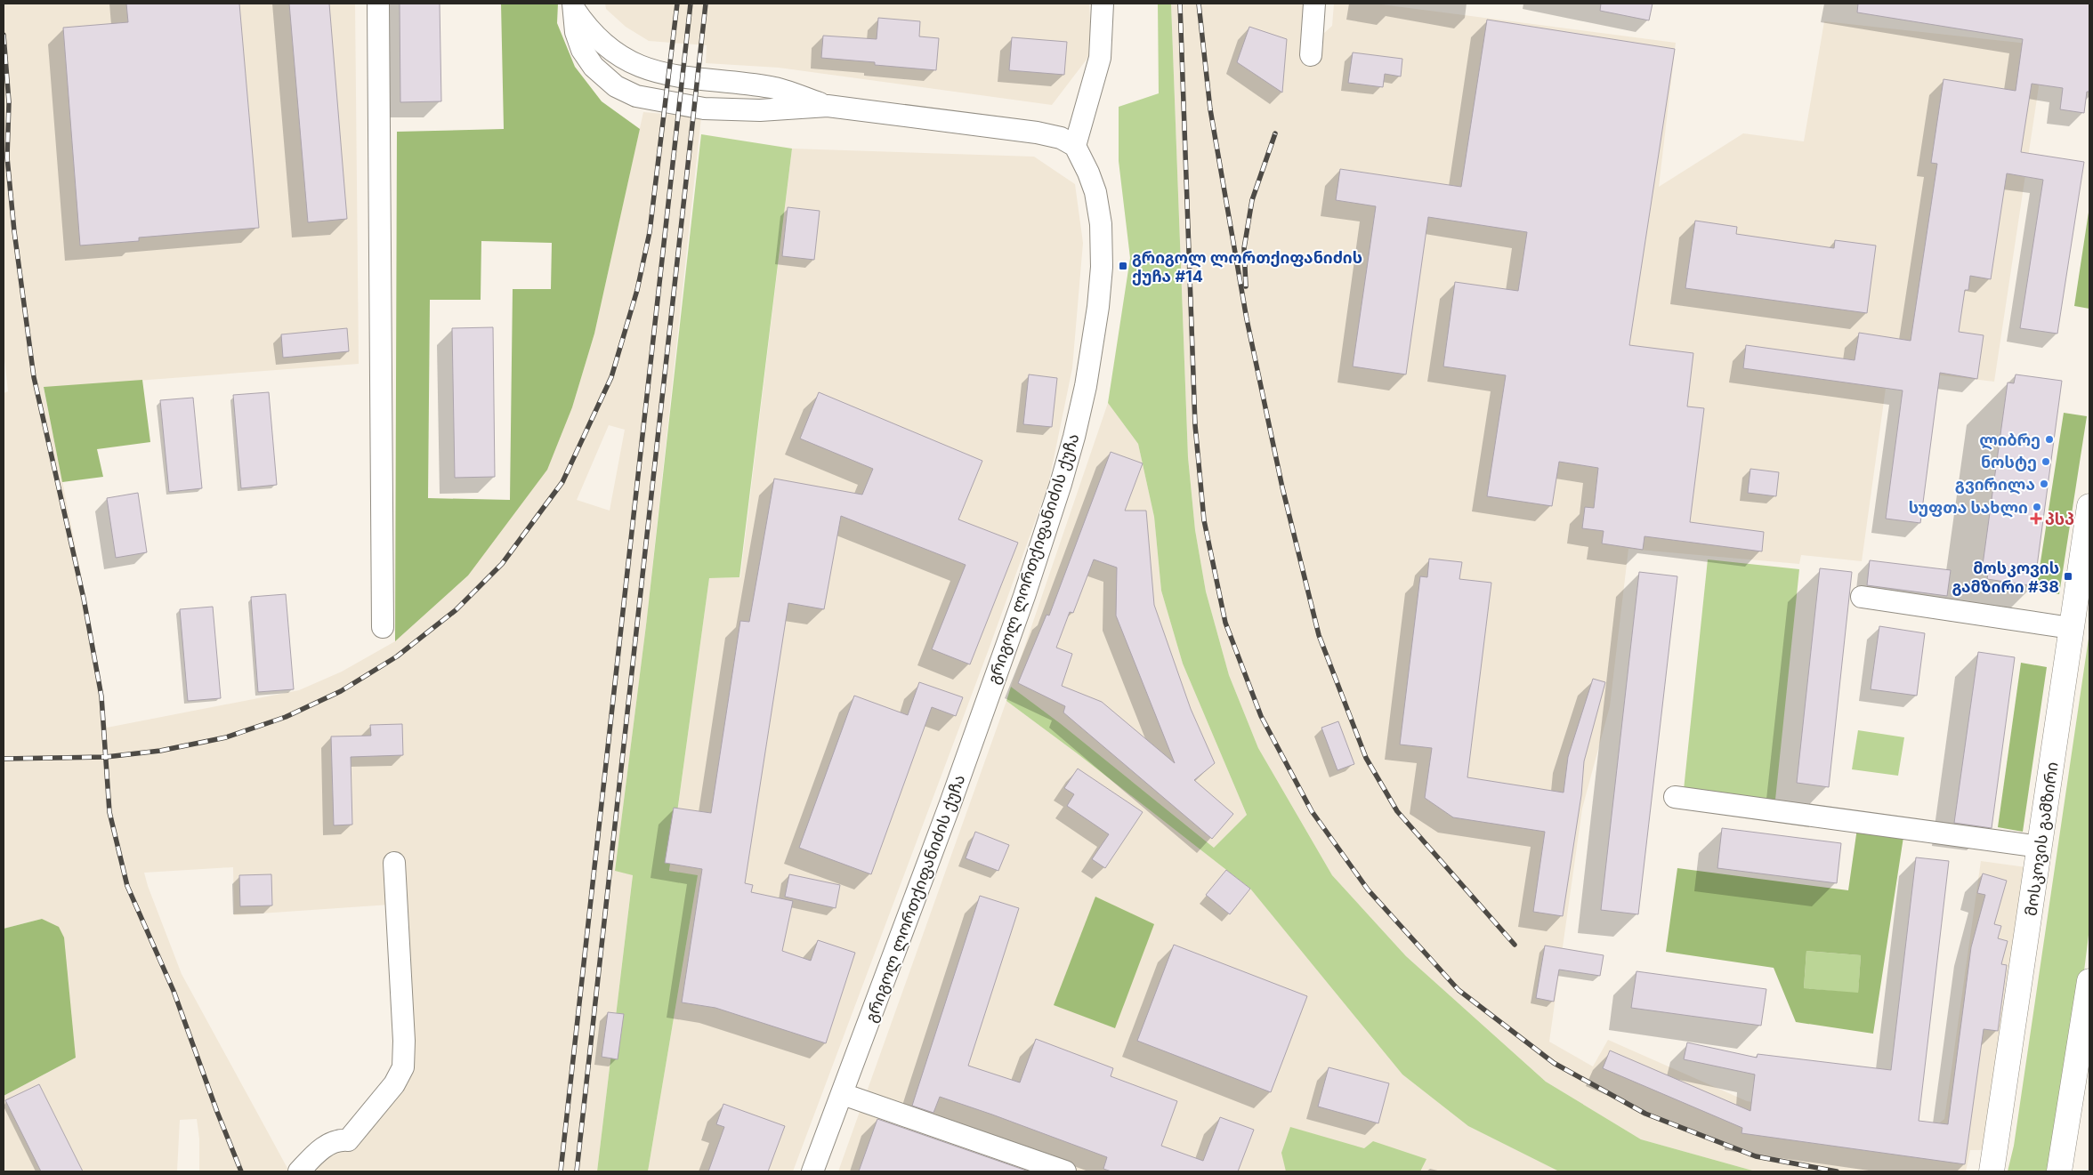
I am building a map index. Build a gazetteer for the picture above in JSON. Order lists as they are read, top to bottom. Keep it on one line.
{"streets":{"main road":["მოსკოვის გამზირი"],"street":["გრიგოლ ლორთქიფანიძის ქუჩა"]},"places":{"transit":["გრიგოლ ლორთქიფანიძის ქუჩა #14","მოსკოვის გამზირი #38"],"other":["ლიბრე","ნოსტე","გვირილა","სუფთა სახლი"],"health":["პსპ"]}}
